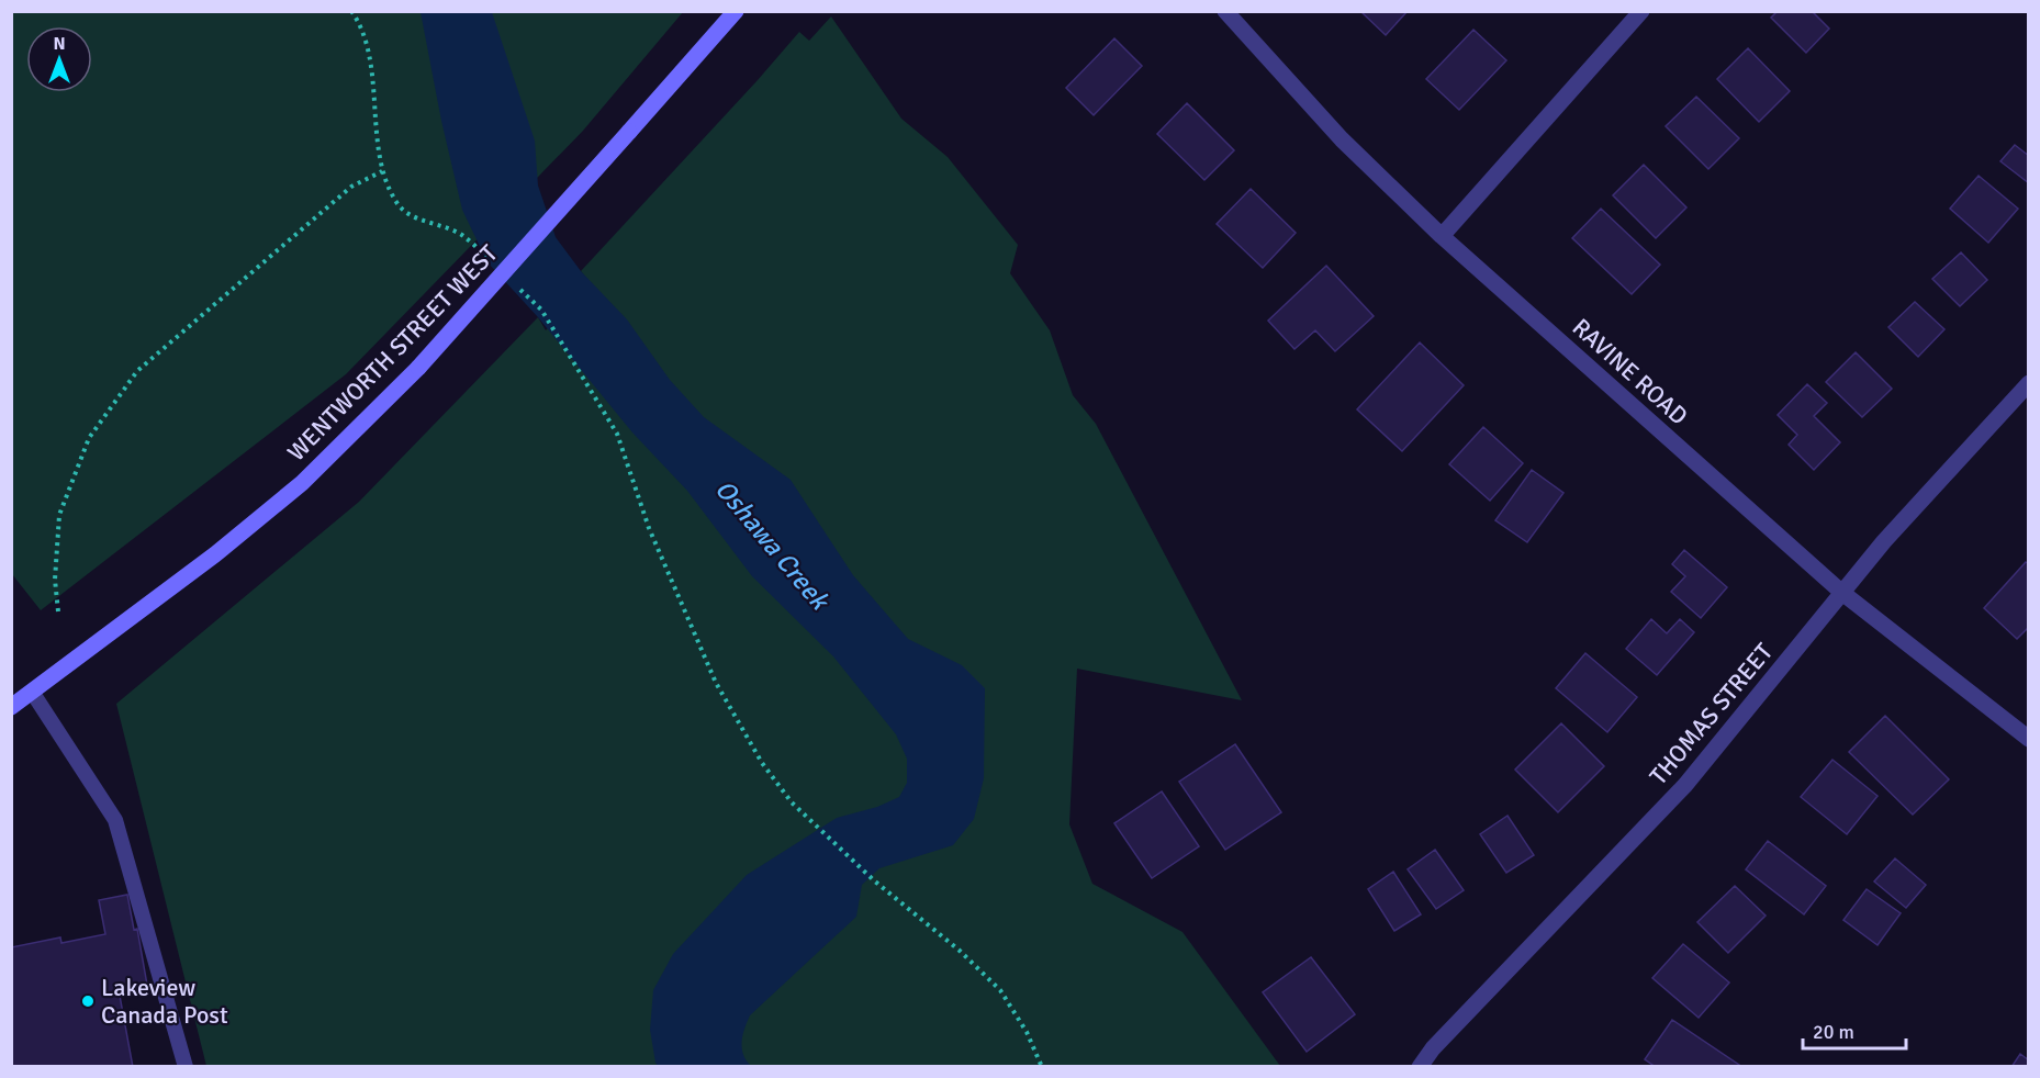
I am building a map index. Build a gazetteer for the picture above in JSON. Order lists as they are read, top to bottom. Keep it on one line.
{"streets":{"main road":["WENTWORTH STREET WEST"],"street":["RAVINE ROAD","THOMAS STREET"]},"crossings":[["RAVINE ROAD","THOMAS STREET"]],"water":["Oshawa Creek"],"places":["Lakeview Canada Post"],"scale_bar":"20 m","north":"top"}
